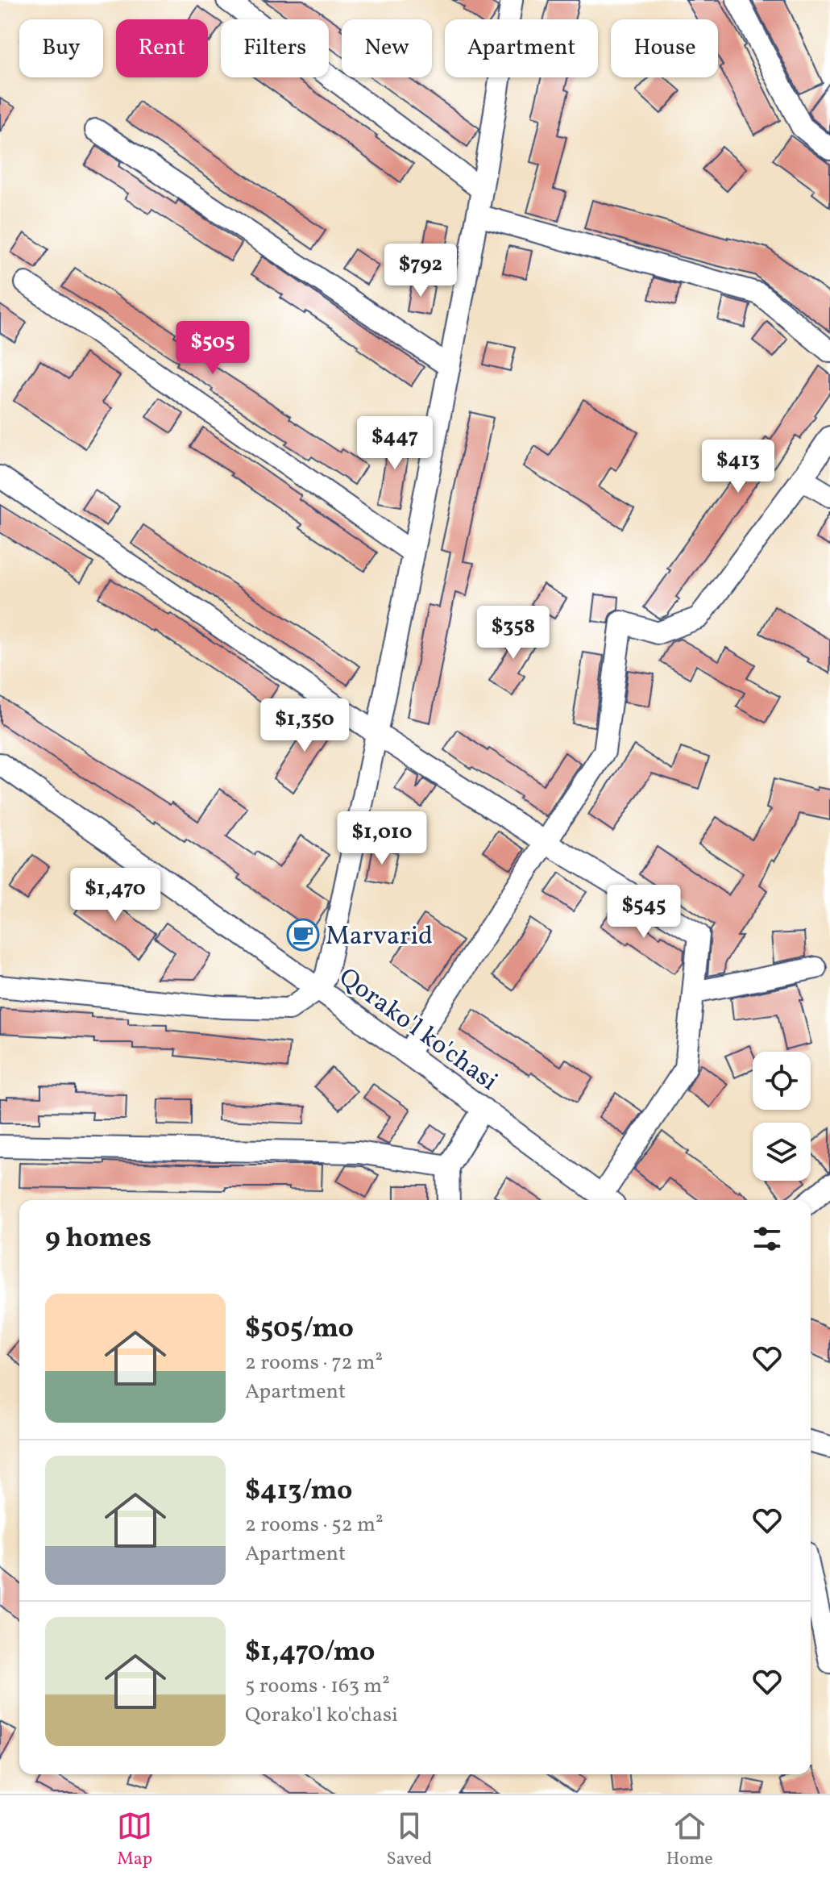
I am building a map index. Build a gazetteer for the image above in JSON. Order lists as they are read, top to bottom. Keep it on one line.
{"streets":{"street":["Qorako'l ko'chasi"]},"places":{"cafe":["Marvarid"]},"page":{"chip":["Buy","Rent","Filters","New","Apartment","House"],"price":["$792","$505","$447","$413","$358","$1,350","$1,010","$1,470","$545"],"heading":"9 homes","list":[{"name":"$505/mo","note":"2 rooms · 72 m² · Apartment"},{"name":"$413/mo","note":"2 rooms · 52 m² · Apartment"},{"name":"$1,470/mo","note":"5 rooms · 163 m² · Qorako'l ko'chasi"}],"tabs":["Map","Saved","Home"]}}
